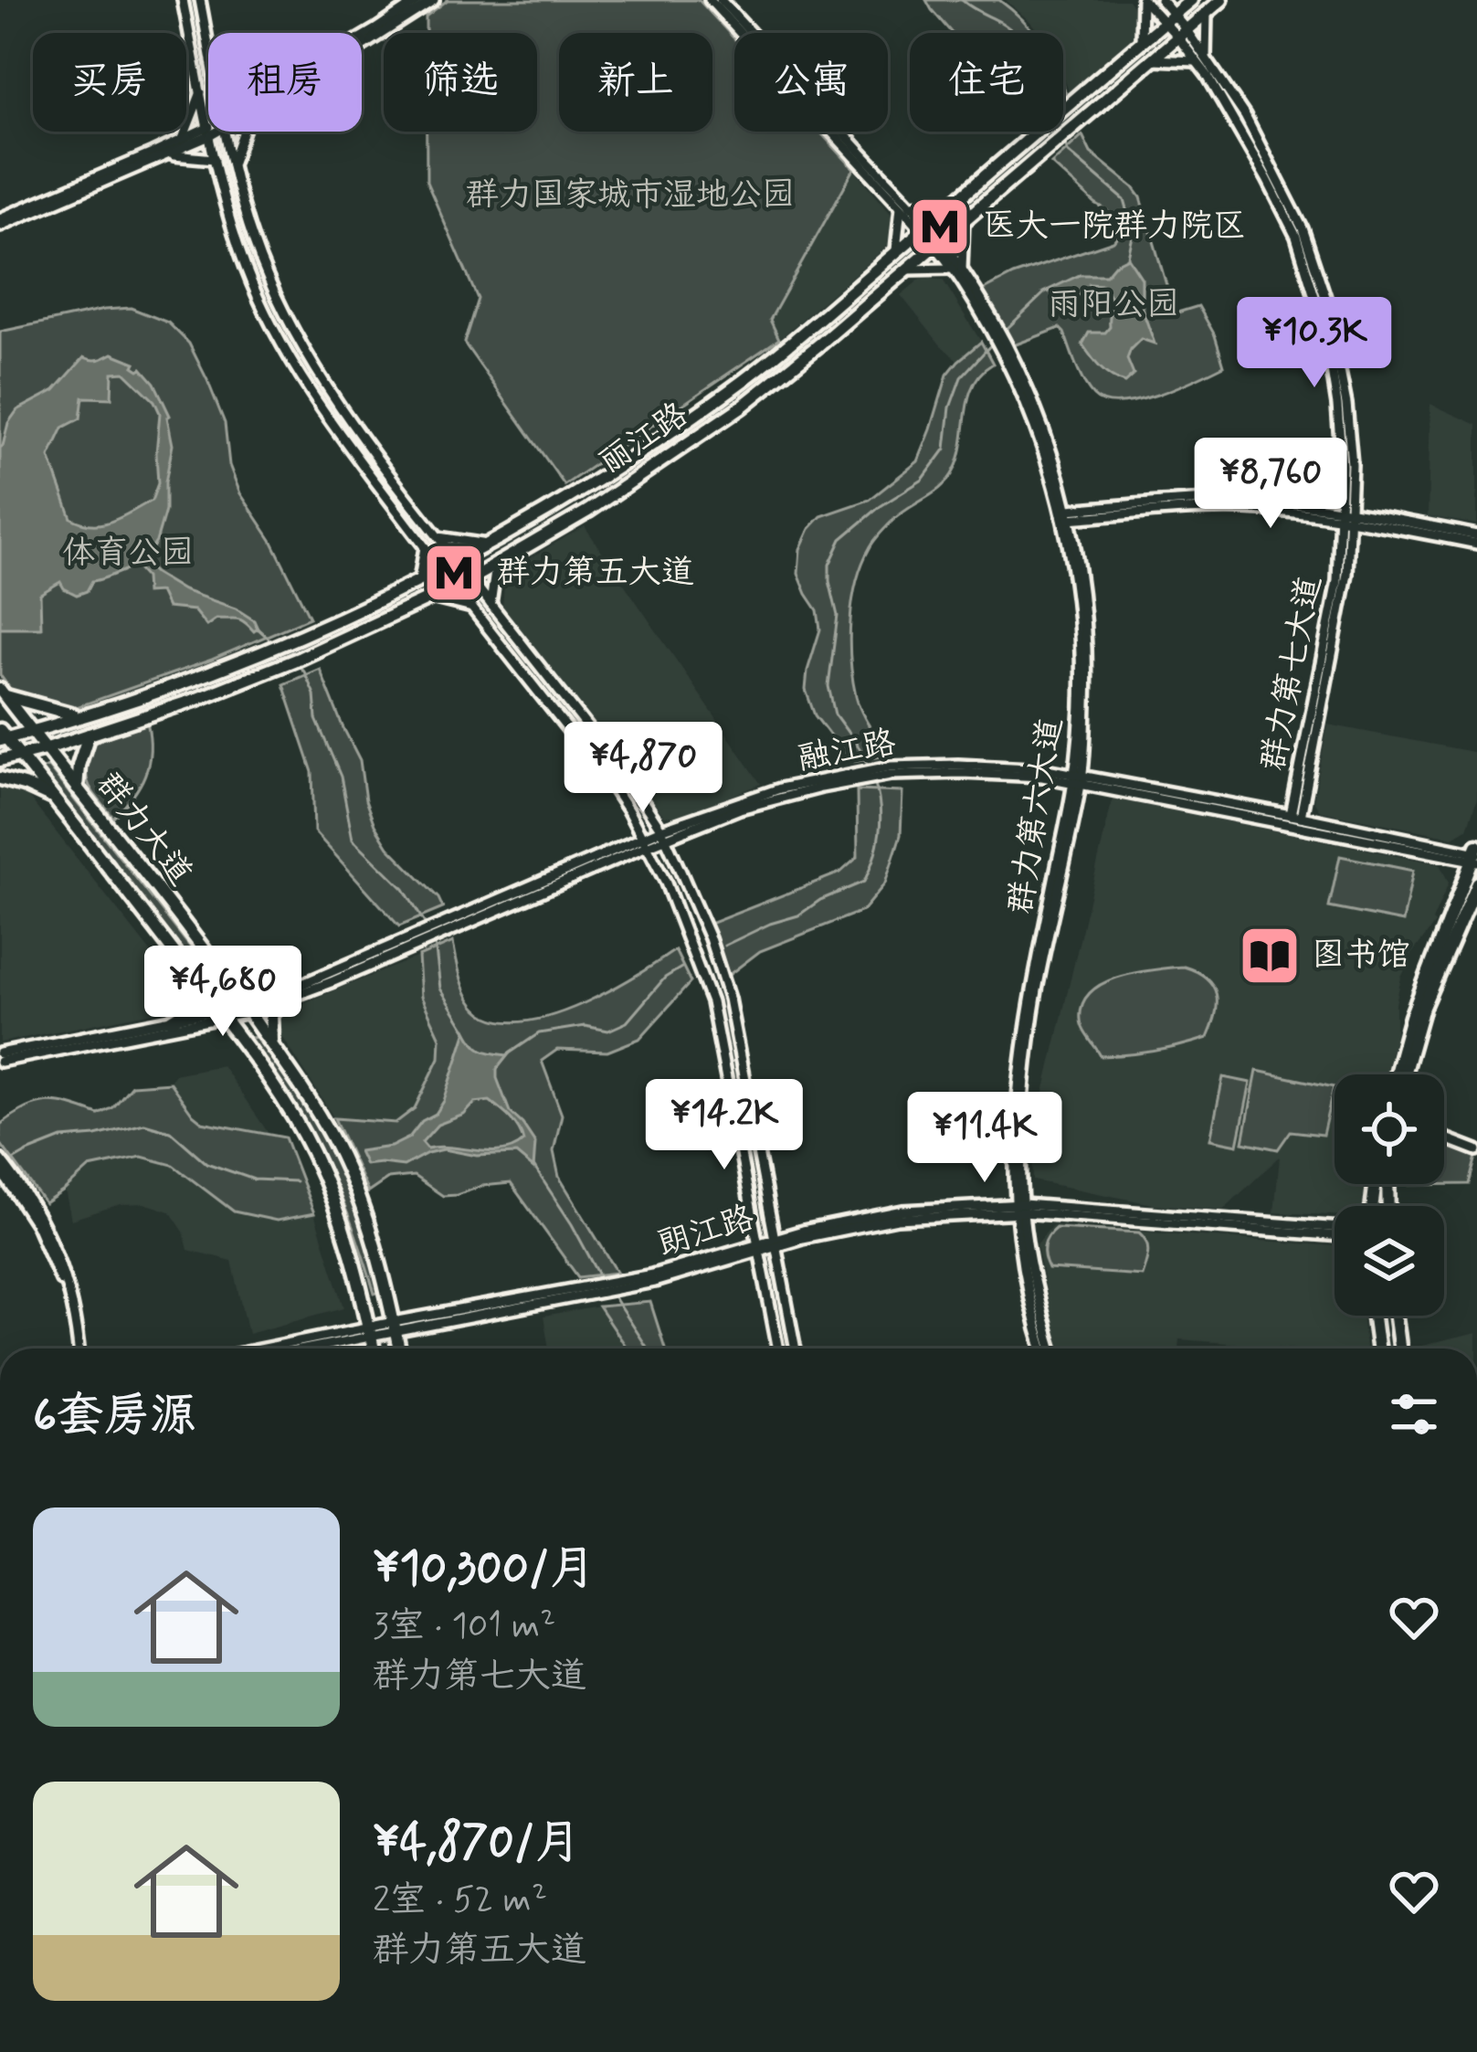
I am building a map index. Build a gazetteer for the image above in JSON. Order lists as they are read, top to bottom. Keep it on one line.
{"streets":{"main road":["丽江路","群力第七大道","融江路","群力第六大道","群力大道","朗江路"]},"crossings":[["丽江路","群力第七大道"],["丽江路","群力第六大道"],["丽江路","群力大道"],["群力第七大道","融江路"],["融江路","群力第六大道"],["融江路","群力大道"],["群力第六大道","朗江路"],["群力大道","朗江路"]],"parks":["群力国家城市湿地公园","雨阳公园","体育公园"],"places":{"metro station":["医大一院群力院区","群力第五大道"],"library":["图书馆"]},"page":{"chip":["买房","租房","筛选","新上","公寓","住宅"],"price":["¥10.3K","¥8,760","¥4,870","¥4,680","¥14.2K","¥11.4K"],"heading":"6套房源","list":[{"name":"¥10,300/月","note":"3室 · 101 m² · 群力第七大道"},{"name":"¥4,870/月","note":"2室 · 52 m² · 群力第五大道"}]}}
